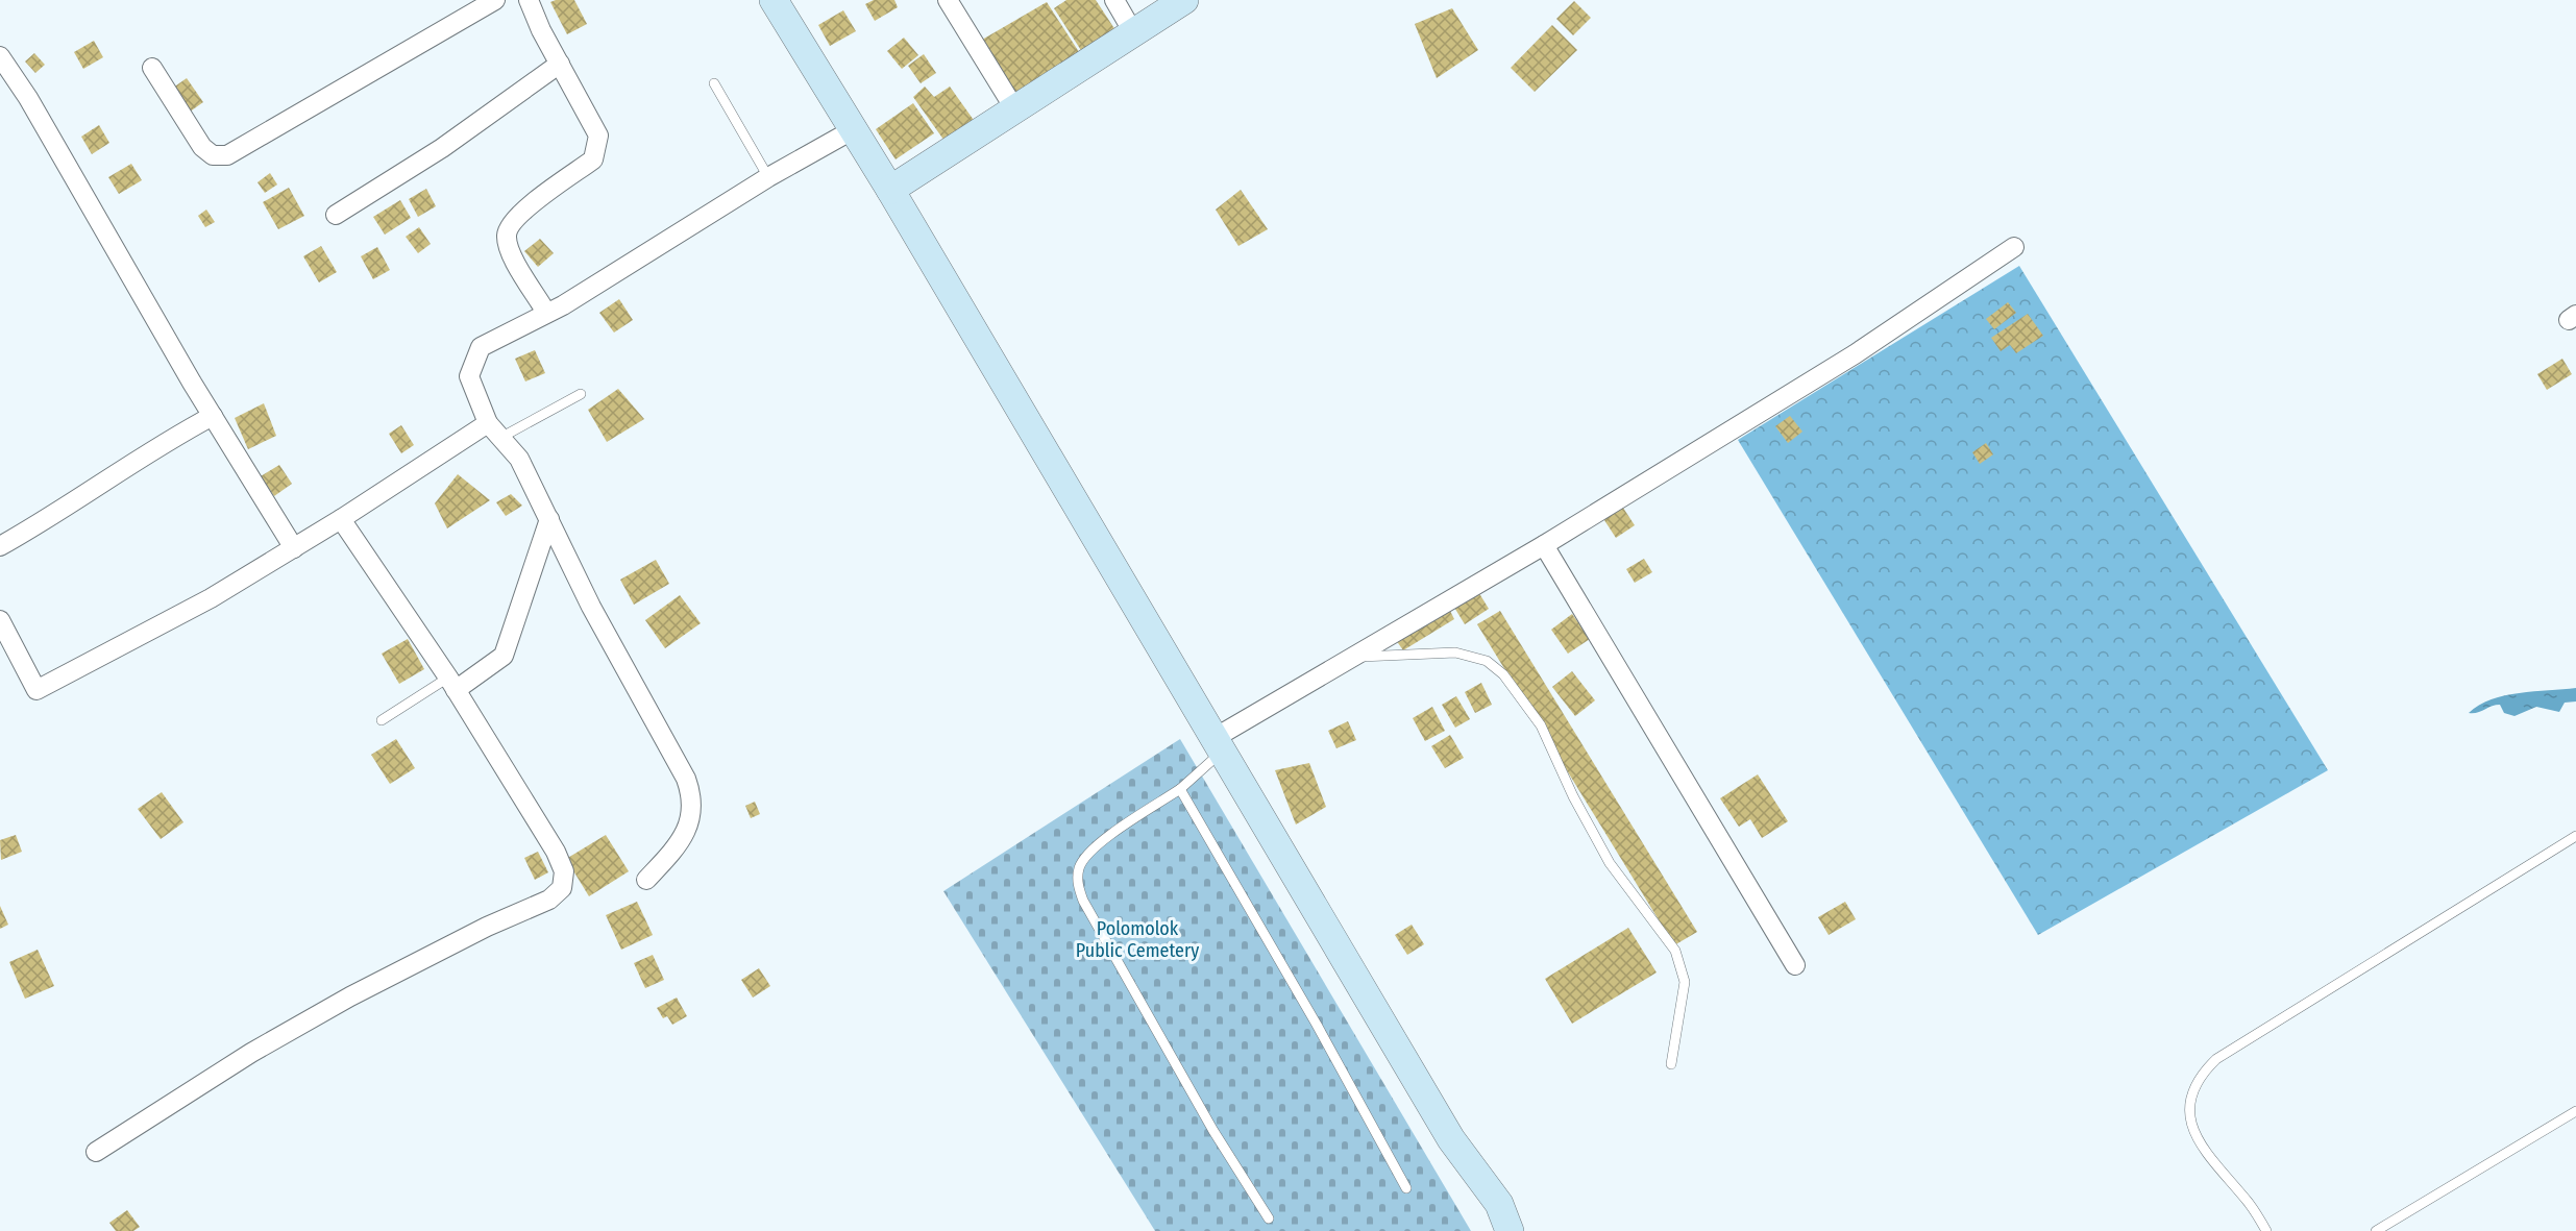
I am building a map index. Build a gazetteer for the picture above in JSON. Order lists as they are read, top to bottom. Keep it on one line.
{"parks":["Polomolok Public Cemetery"]}
